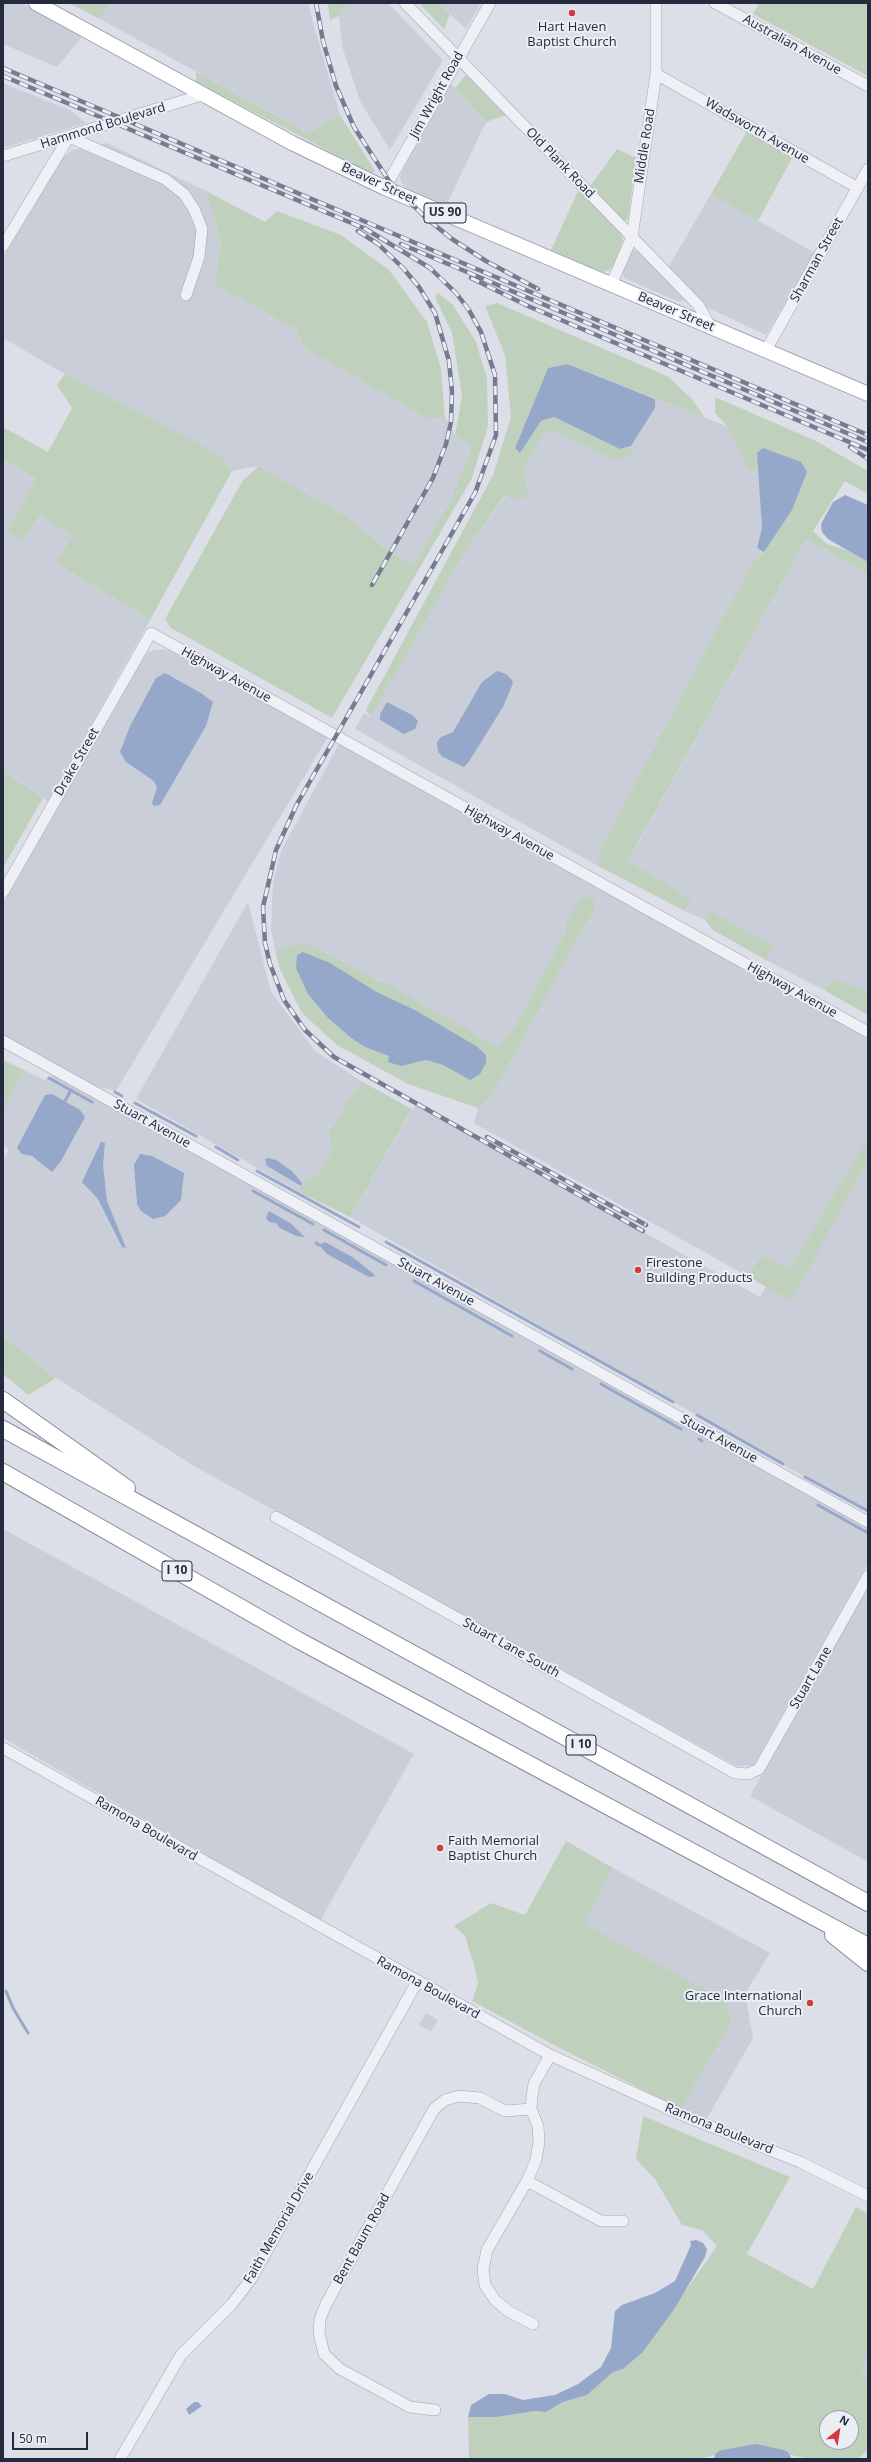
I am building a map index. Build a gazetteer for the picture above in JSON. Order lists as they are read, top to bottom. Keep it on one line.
{"streets":{"highway":["I 10"],"main road":["Beaver Street","US 90"],"street":["Australian Avenue","Jim Wright Road","Hammond Boulevard","Wadsworth Avenue","Middle Road","Old Plank Road","Sharman Street","Highway Avenue","Drake Street","Stuart Avenue","Stuart Lane South","Stuart Lane","Ramona Boulevard","Faith Memorial Drive","Bent Baum Road"]},"crossings":[["Jim Wright Road","Old Plank Road"],["Jim Wright Road","Beaver Street"],["Hammond Boulevard","Beaver Street"],["Wadsworth Avenue","Middle Road"],["Wadsworth Avenue","Sharman Street"],["Middle Road","Old Plank Road"],["Middle Road","Beaver Street"],["Old Plank Road","Beaver Street"],["Beaver Street","Sharman Street"],["Highway Avenue","Drake Street"],["Stuart Lane South","Stuart Lane"],["Ramona Boulevard","Faith Memorial Drive"]],"places":["Hart Haven Baptist Church","Firestone Building Products","Faith Memorial Baptist Church","Grace International Church"],"scale_bar":"50 m","north":"top right"}
